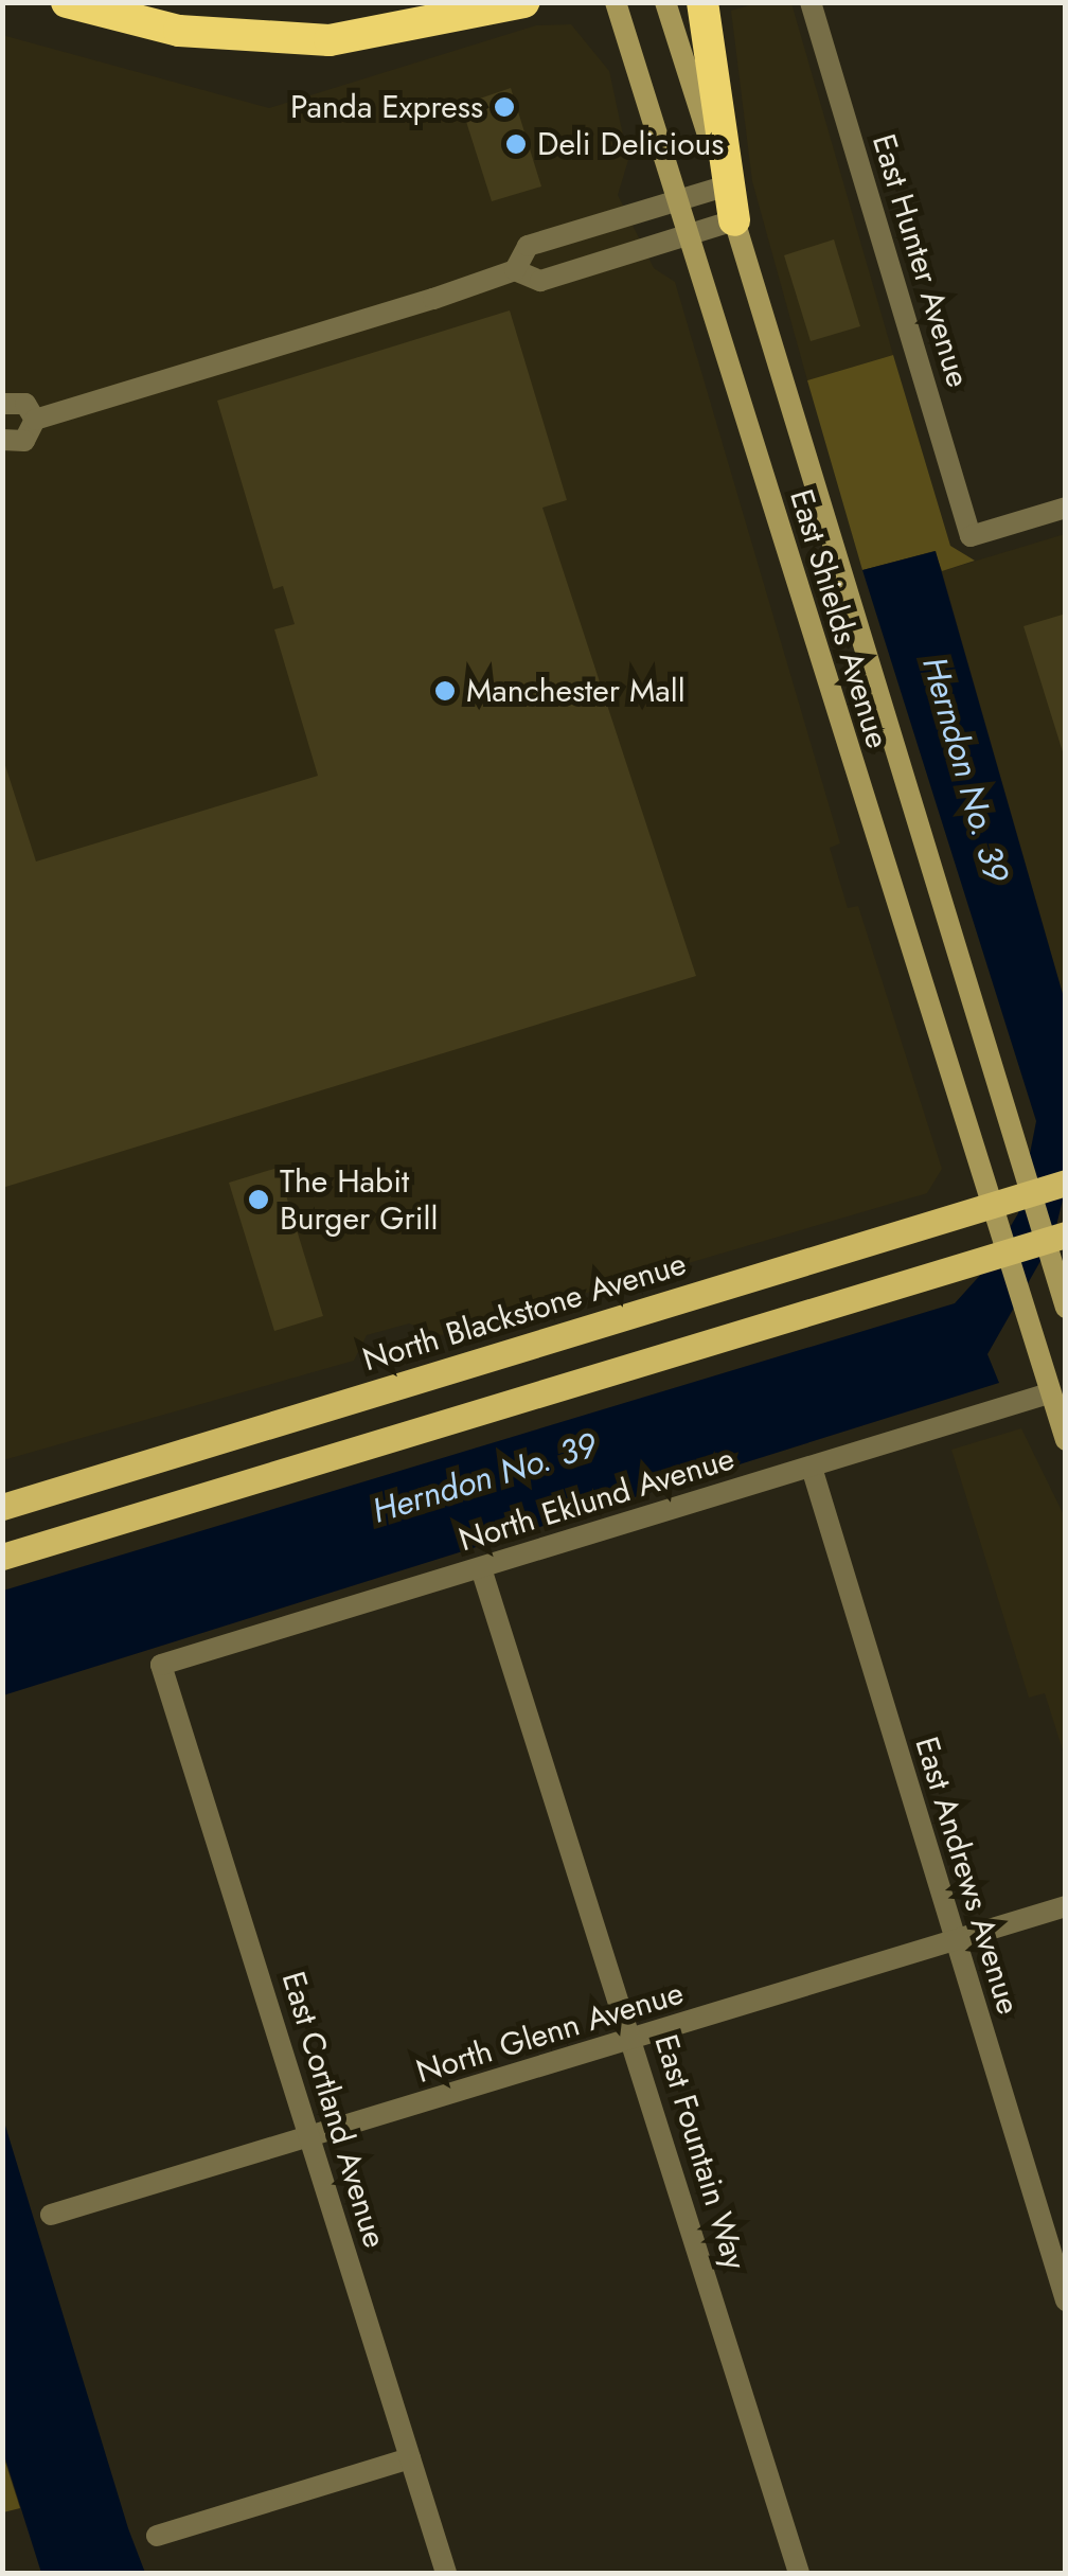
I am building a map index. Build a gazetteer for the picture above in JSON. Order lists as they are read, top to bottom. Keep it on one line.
{"streets":{"main road":["East Shields Avenue","North Blackstone Avenue"],"street":["East Hunter Avenue","North Eklund Avenue","East Andrews Avenue","North Glenn Avenue","East Cortland Avenue","East Fountain Way"]},"crossings":[["East Shields Avenue","North Blackstone Avenue"],["East Shields Avenue","North Eklund Avenue"],["North Eklund Avenue","East Andrews Avenue"],["North Eklund Avenue","East Cortland Avenue"],["North Eklund Avenue","East Fountain Way"],["East Andrews Avenue","North Glenn Avenue"],["North Glenn Avenue","East Cortland Avenue"],["North Glenn Avenue","East Fountain Way"]],"water":["Herndon No. 39"],"places":["Panda Express","Deli Delicious","Manchester Mall","The Habit Burger Grill"]}
